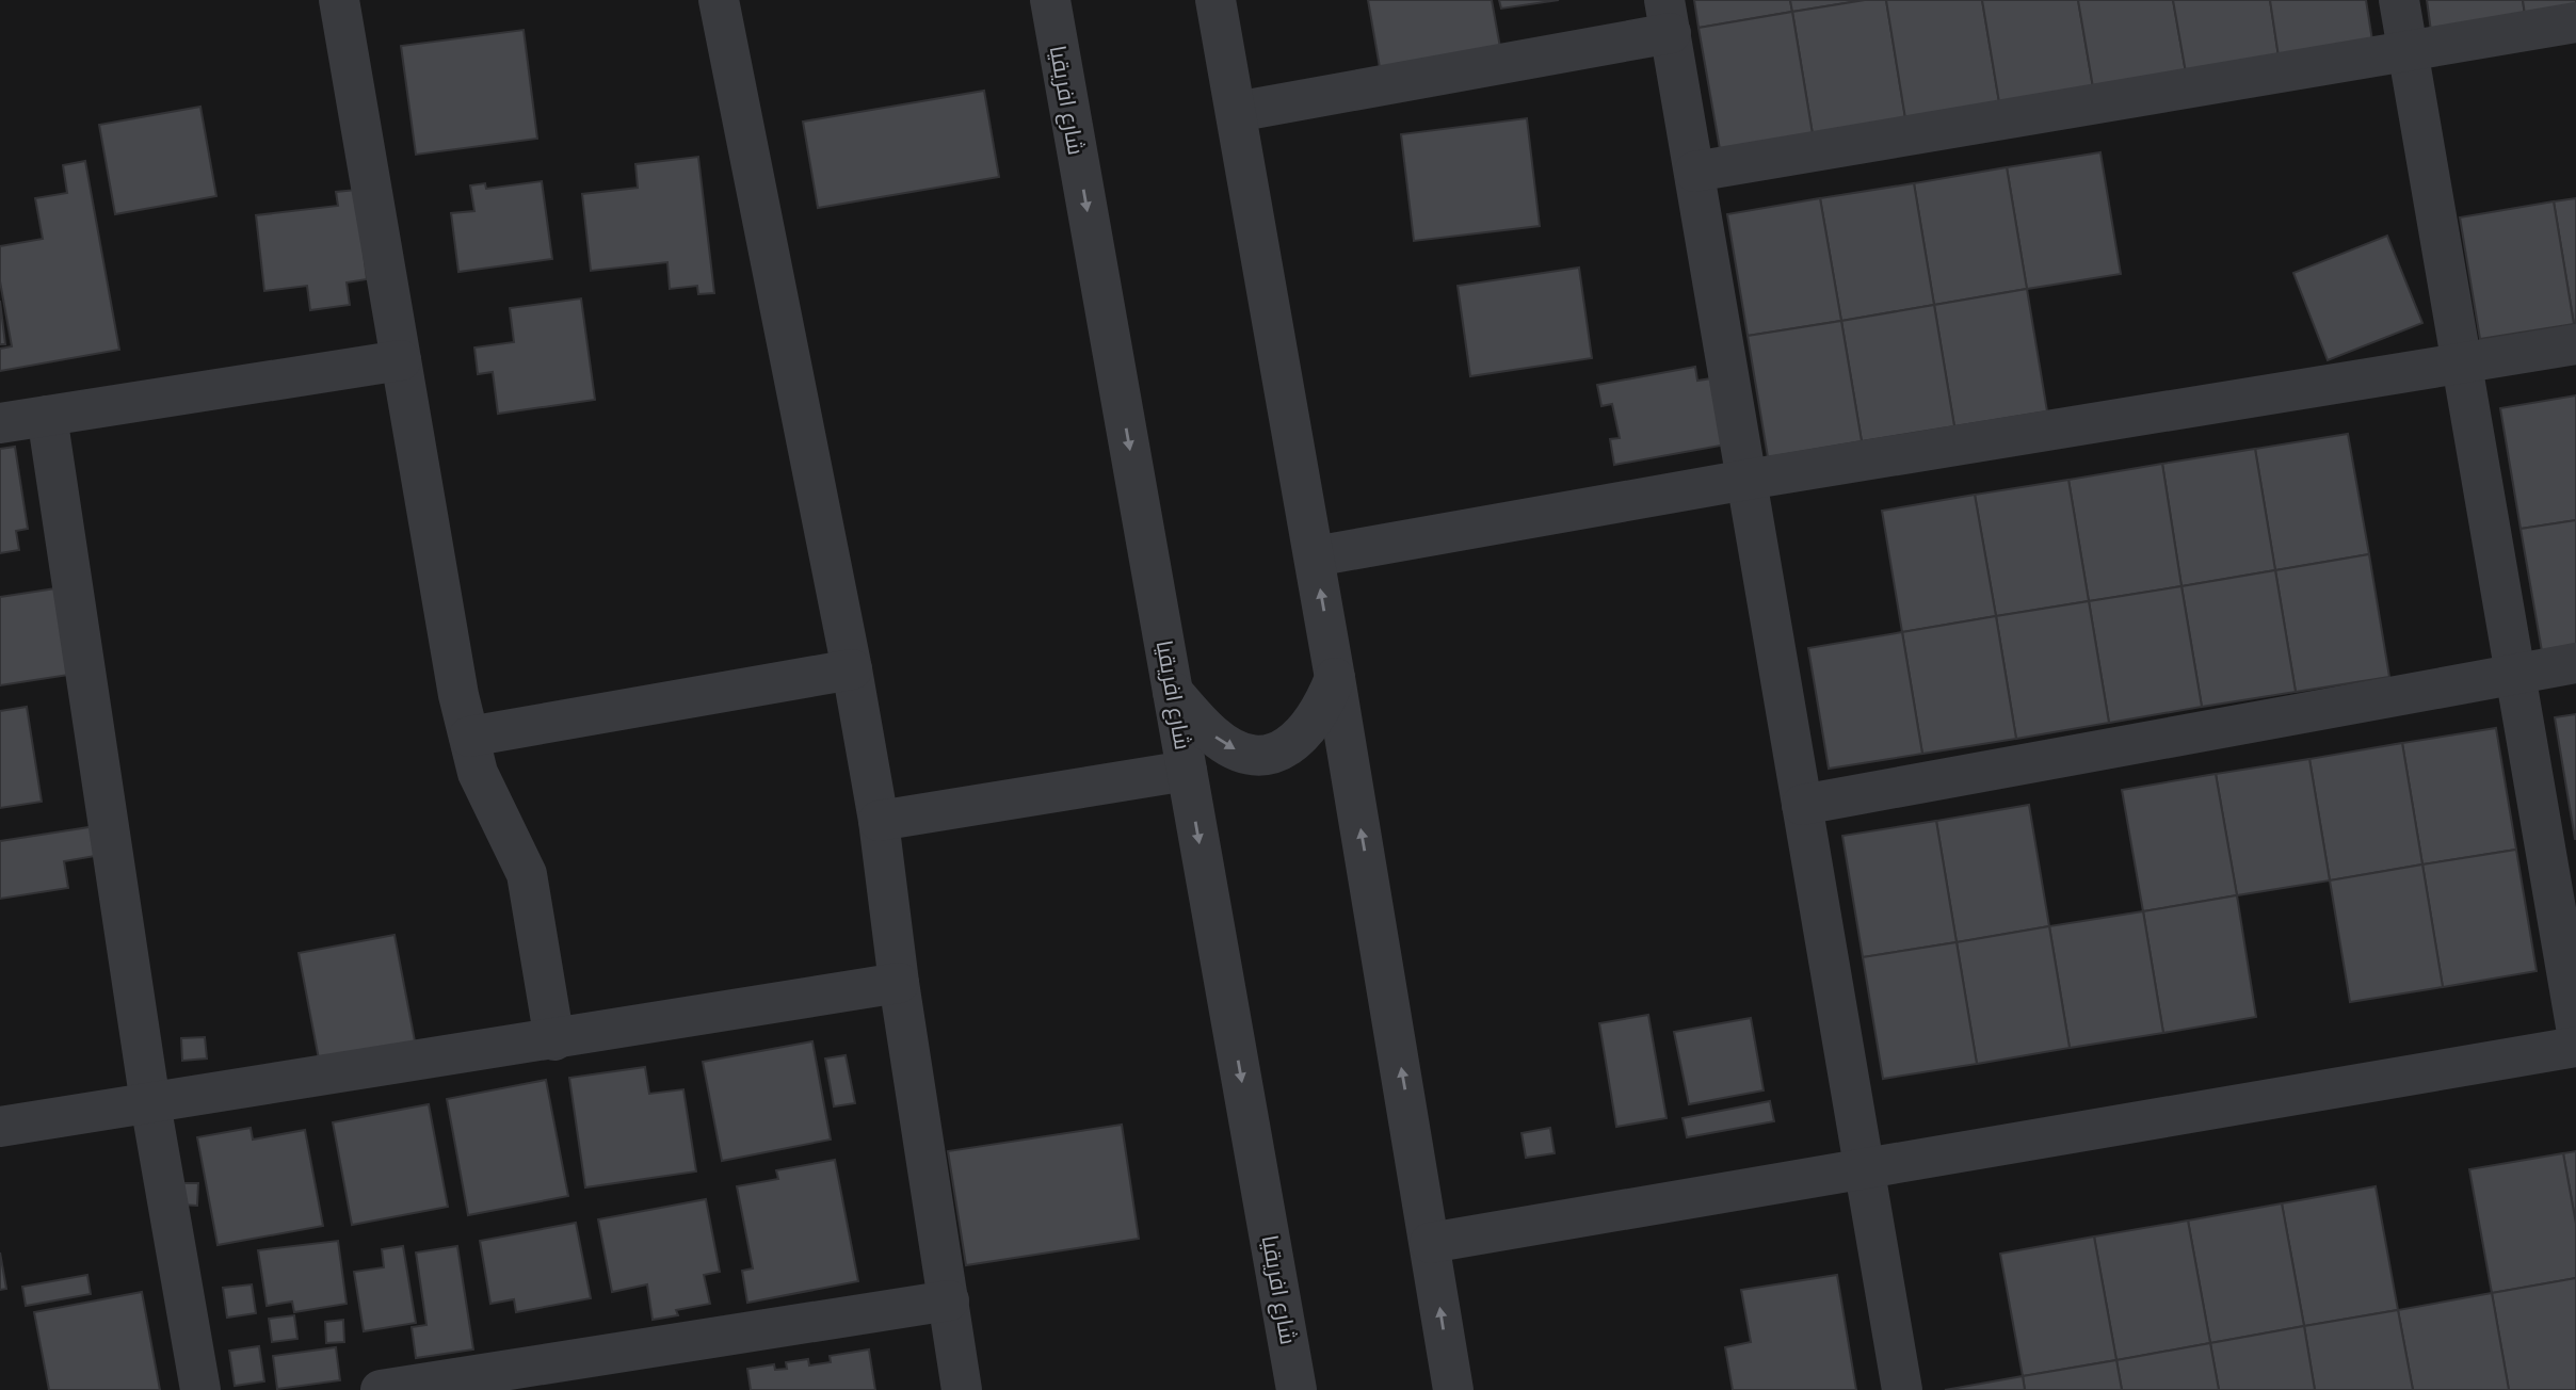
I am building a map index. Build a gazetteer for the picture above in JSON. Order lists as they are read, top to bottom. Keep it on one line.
{"streets":{"street":["شارع افريقيا"]}}
